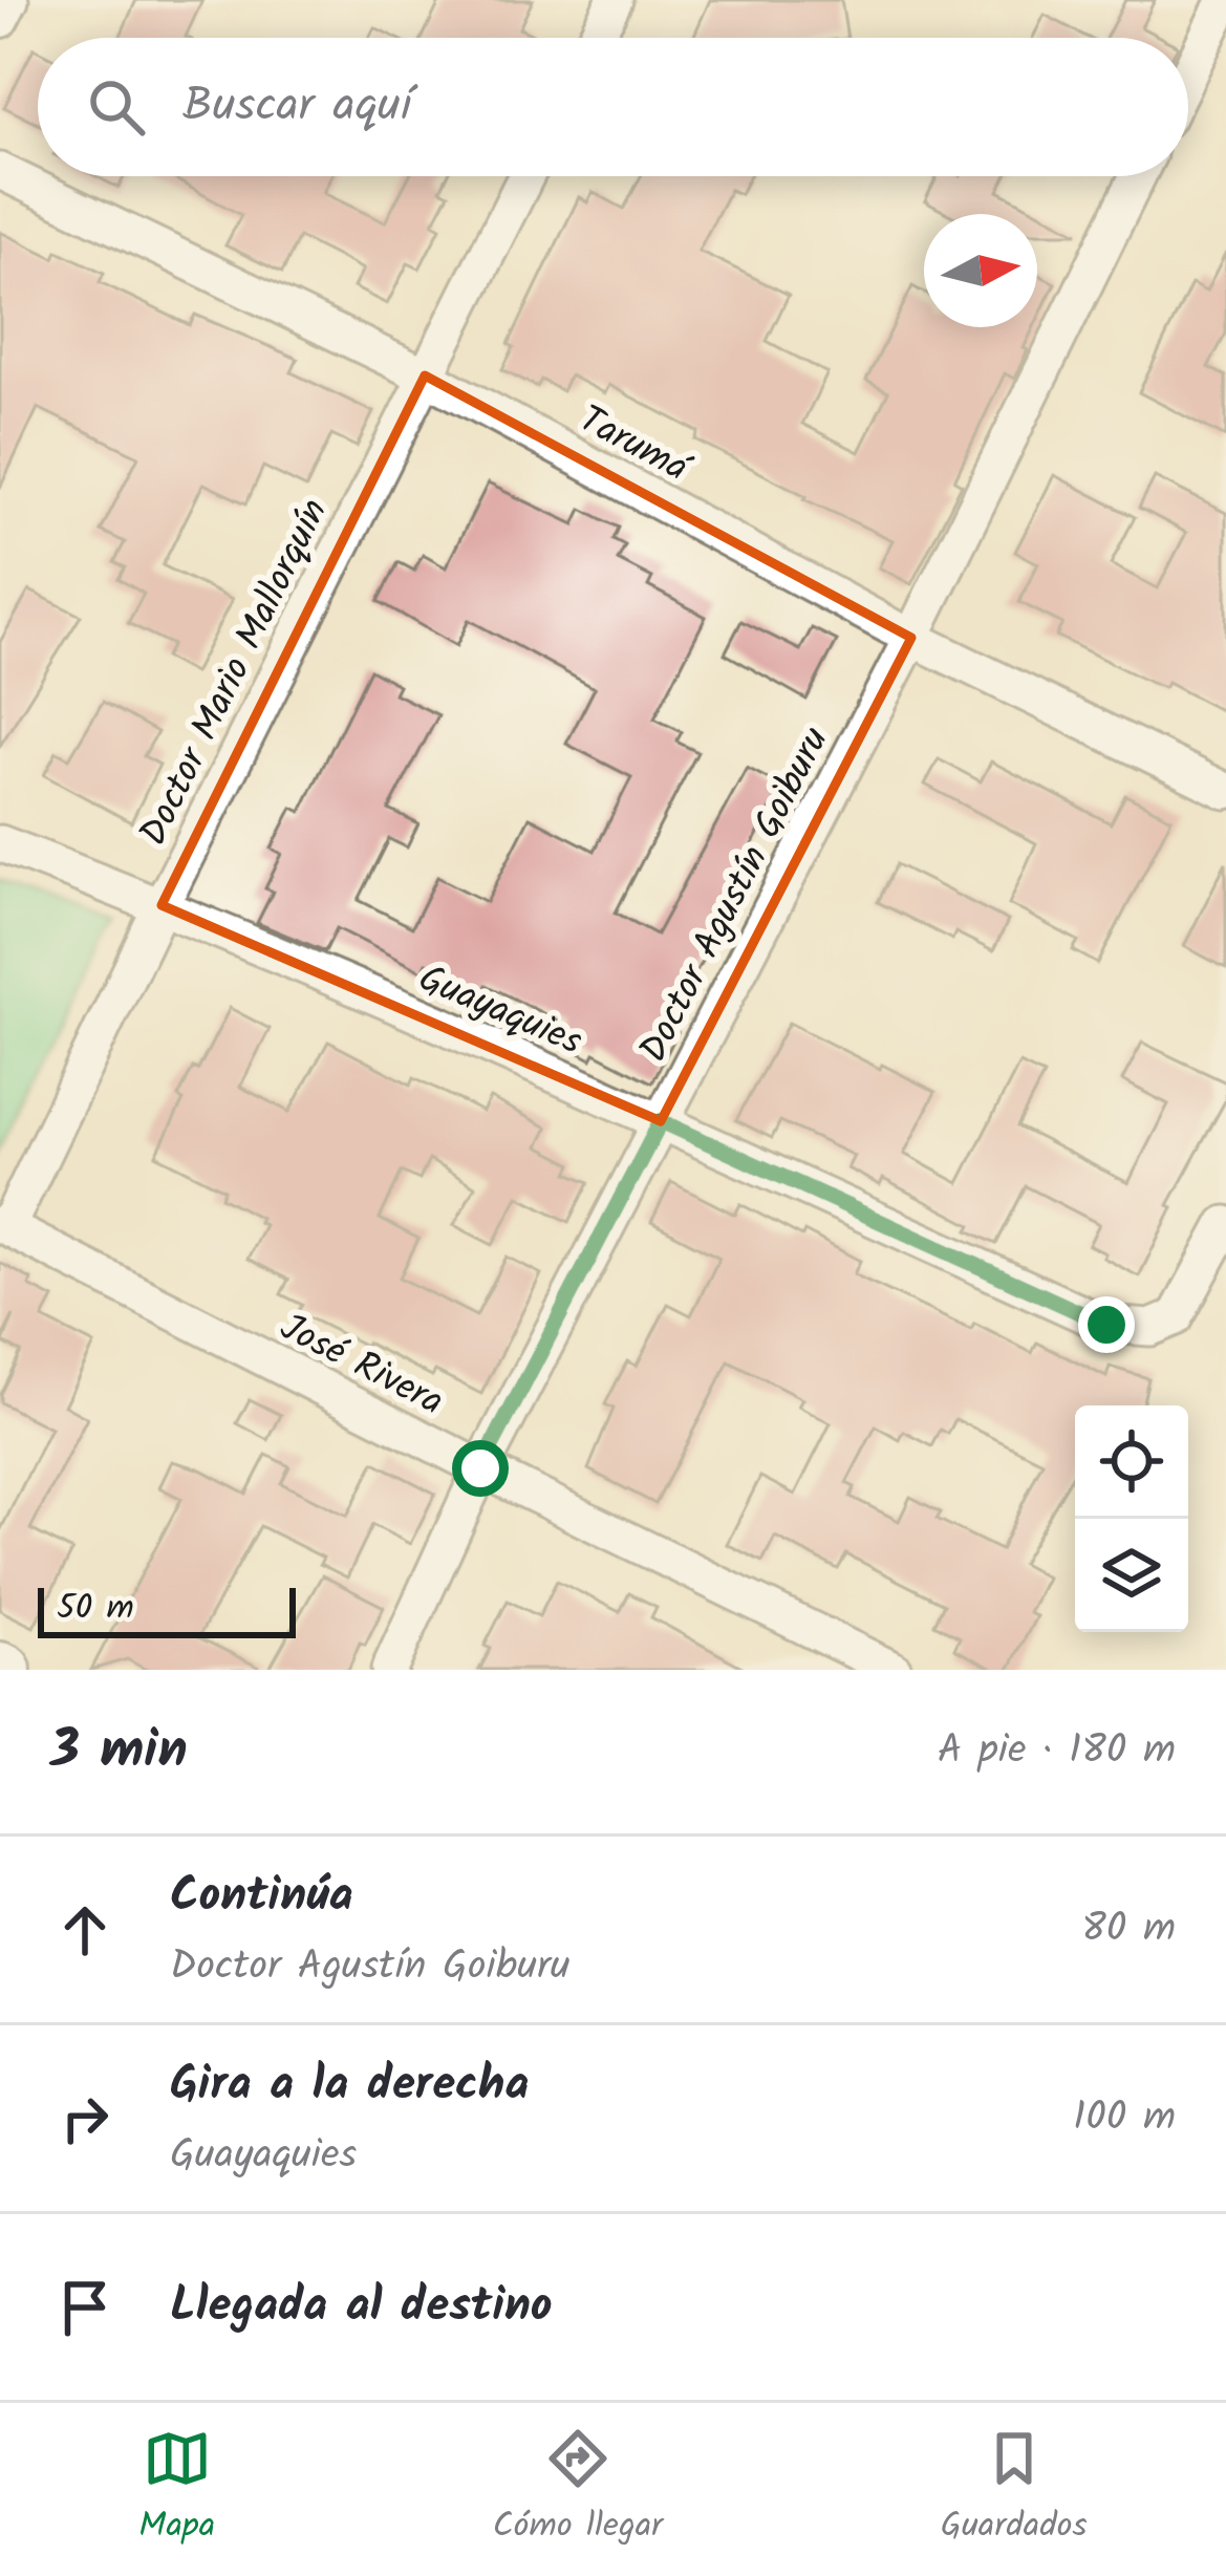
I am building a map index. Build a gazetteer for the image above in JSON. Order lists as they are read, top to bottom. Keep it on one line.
{"streets":{"street":["Tarumá","Doctor Mario Mallorquín","Doctor Agustín Goiburu","Guayaquies","José Rivera"]},"crossings":[["Tarumá","Doctor Mario Mallorquín"],["Tarumá","Doctor Agustín Goiburu"],["Doctor Mario Mallorquín","Guayaquies"],["Doctor Mario Mallorquín","José Rivera"],["Doctor Agustín Goiburu","Guayaquies"],["Doctor Agustín Goiburu","José Rivera"]],"scale_bar":"50 m","north":"right","page":{"search":"Buscar aquí","scale":"50 m","heading":["3 min","A pie · 180 m"],"list":[["Continúa","Doctor Agustín Goiburu","80 m"],["Gira a la derecha","Guayaquies","100 m"],"Llegada al destino"],"nav":["Mapa","Cómo llegar","Guardados"]}}
